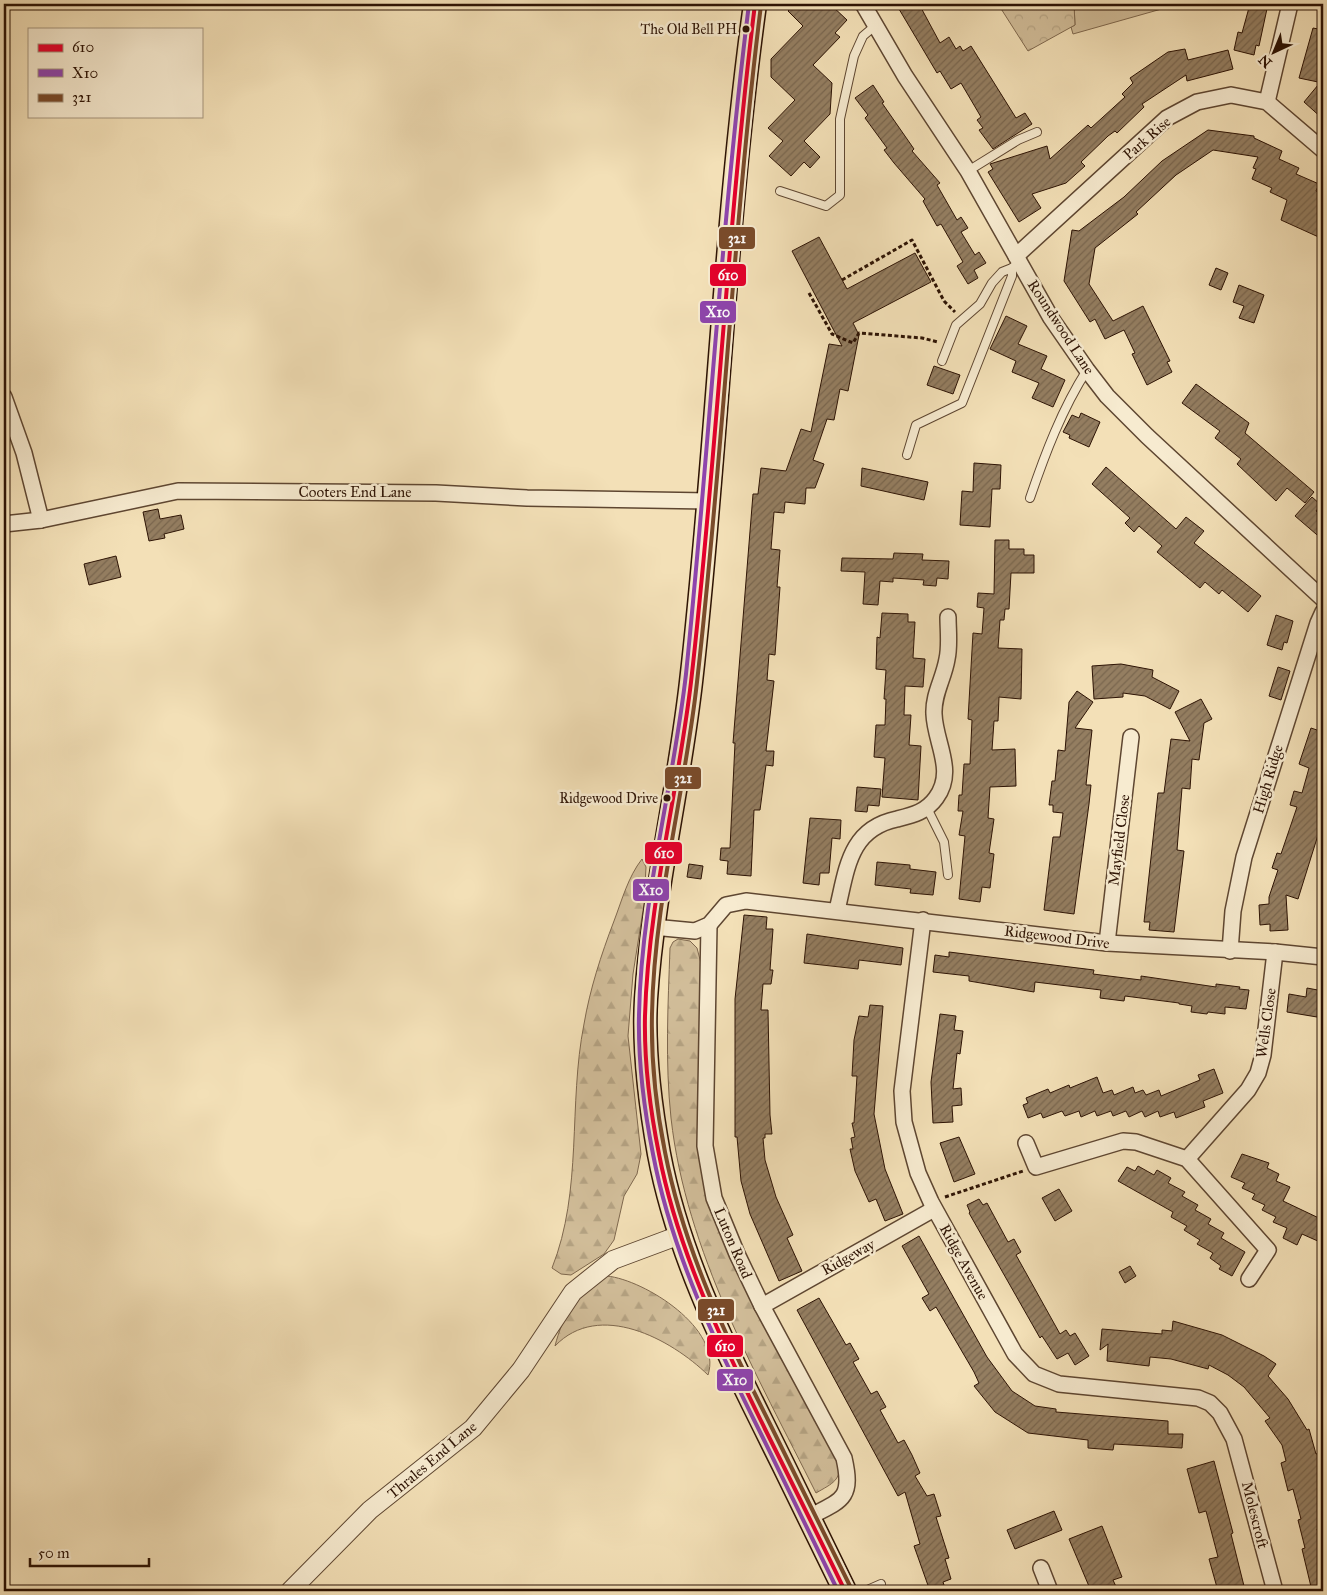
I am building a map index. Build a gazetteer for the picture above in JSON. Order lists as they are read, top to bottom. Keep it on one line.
{"streets":{"street":["Park Rise","Roundwood Lane","Cooters End Lane","High Ridge","Mayfield Close","Ridgewood Drive","Wells Close","Luton Road","Ridgeway","Ridge Avenue","Thrales End Lane","Molescroft"]},"crossings":[["Park Rise","Roundwood Lane"],["High Ridge","Ridgewood Drive"],["Mayfield Close","Ridgewood Drive"],["Ridgewood Drive","Wells Close"],["Ridgewood Drive","Luton Road"],["Ridgewood Drive","Ridge Avenue"],["Luton Road","Ridgeway"],["Ridgeway","Ridge Avenue"],["Ridge Avenue","Molescroft"]],"places":["The Old Bell PH","Ridgewood Drive"],"lines":["transit line 610","transit line X10","transit line 321"],"legend":["610","X10","321"],"scale_bar":"50 m","north":"bottom left"}
